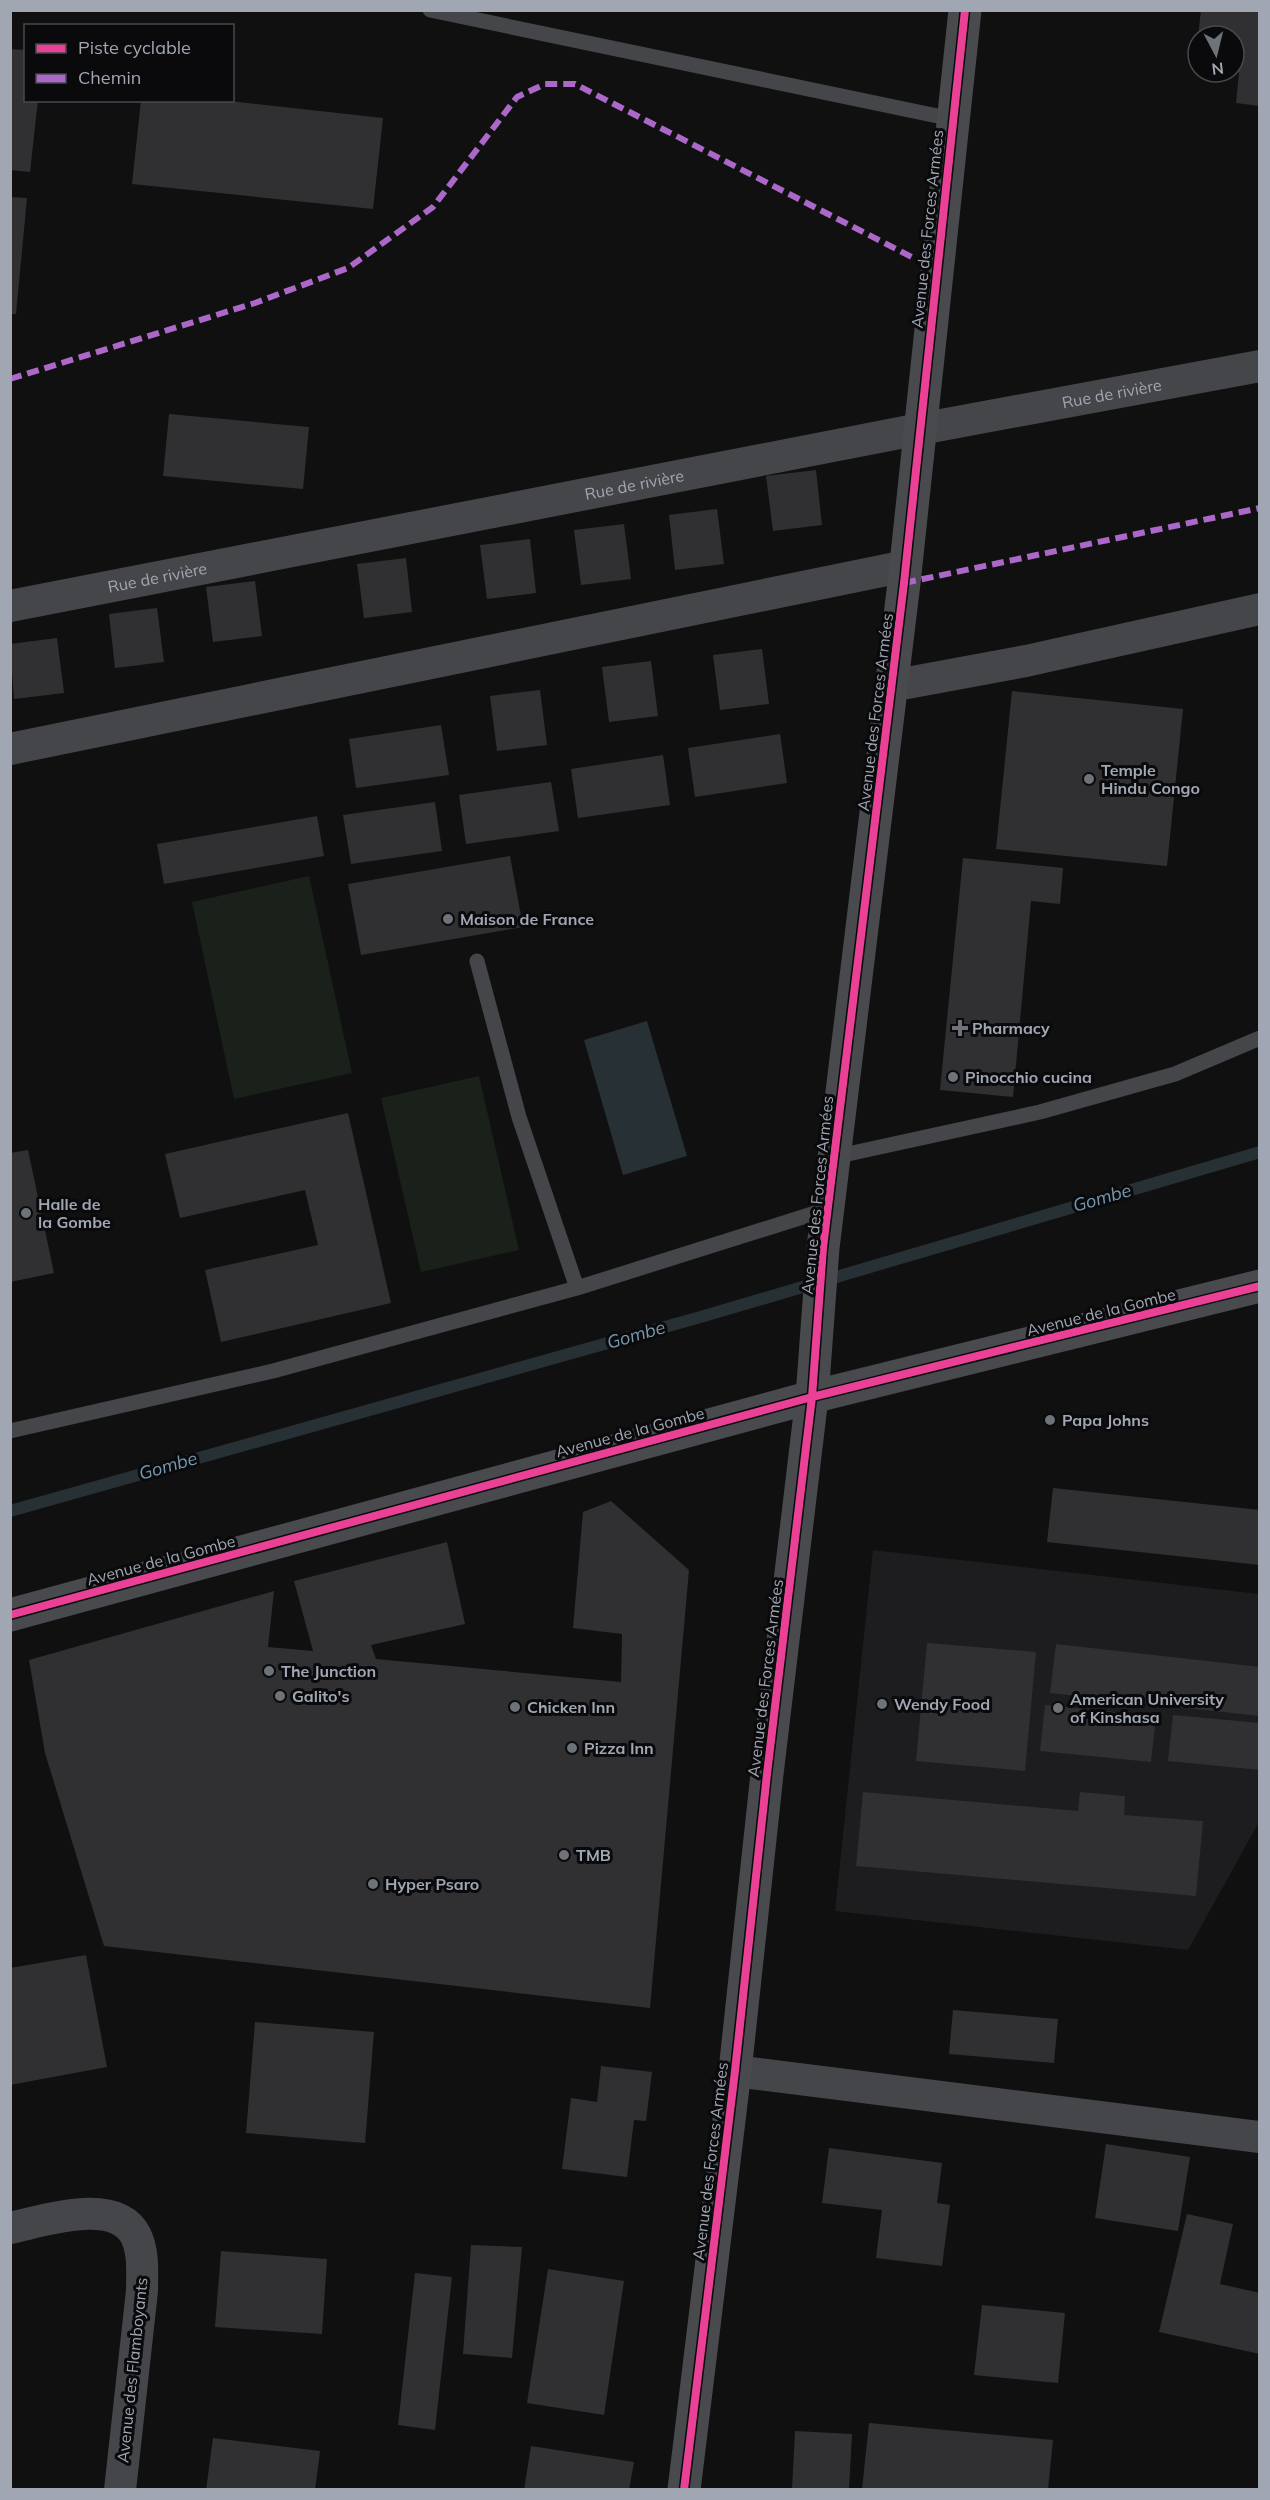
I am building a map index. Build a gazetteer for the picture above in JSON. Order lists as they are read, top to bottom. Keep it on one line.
{"streets":{"street":["Avenue des Forces Armées","Rue de rivière","Avenue de la Gombe","Avenue des Flamboyants"]},"crossings":[["Avenue des Forces Armées","Rue de rivière"],["Avenue des Forces Armées","Avenue de la Gombe"]],"water":["Gombe"],"places":{"other":["Temple Hindu Congo","Maison de France","Pinocchio cucina","Halle de la Gombe","Papa Johns","The Junction","Galito's","Wendy Food","Chicken Inn","American University of Kinshasa","Pizza Inn","TMB","Hyper Psaro"],"health":["Pharmacy"]},"legend":["Piste cyclable","Chemin"],"north":"bottom"}
